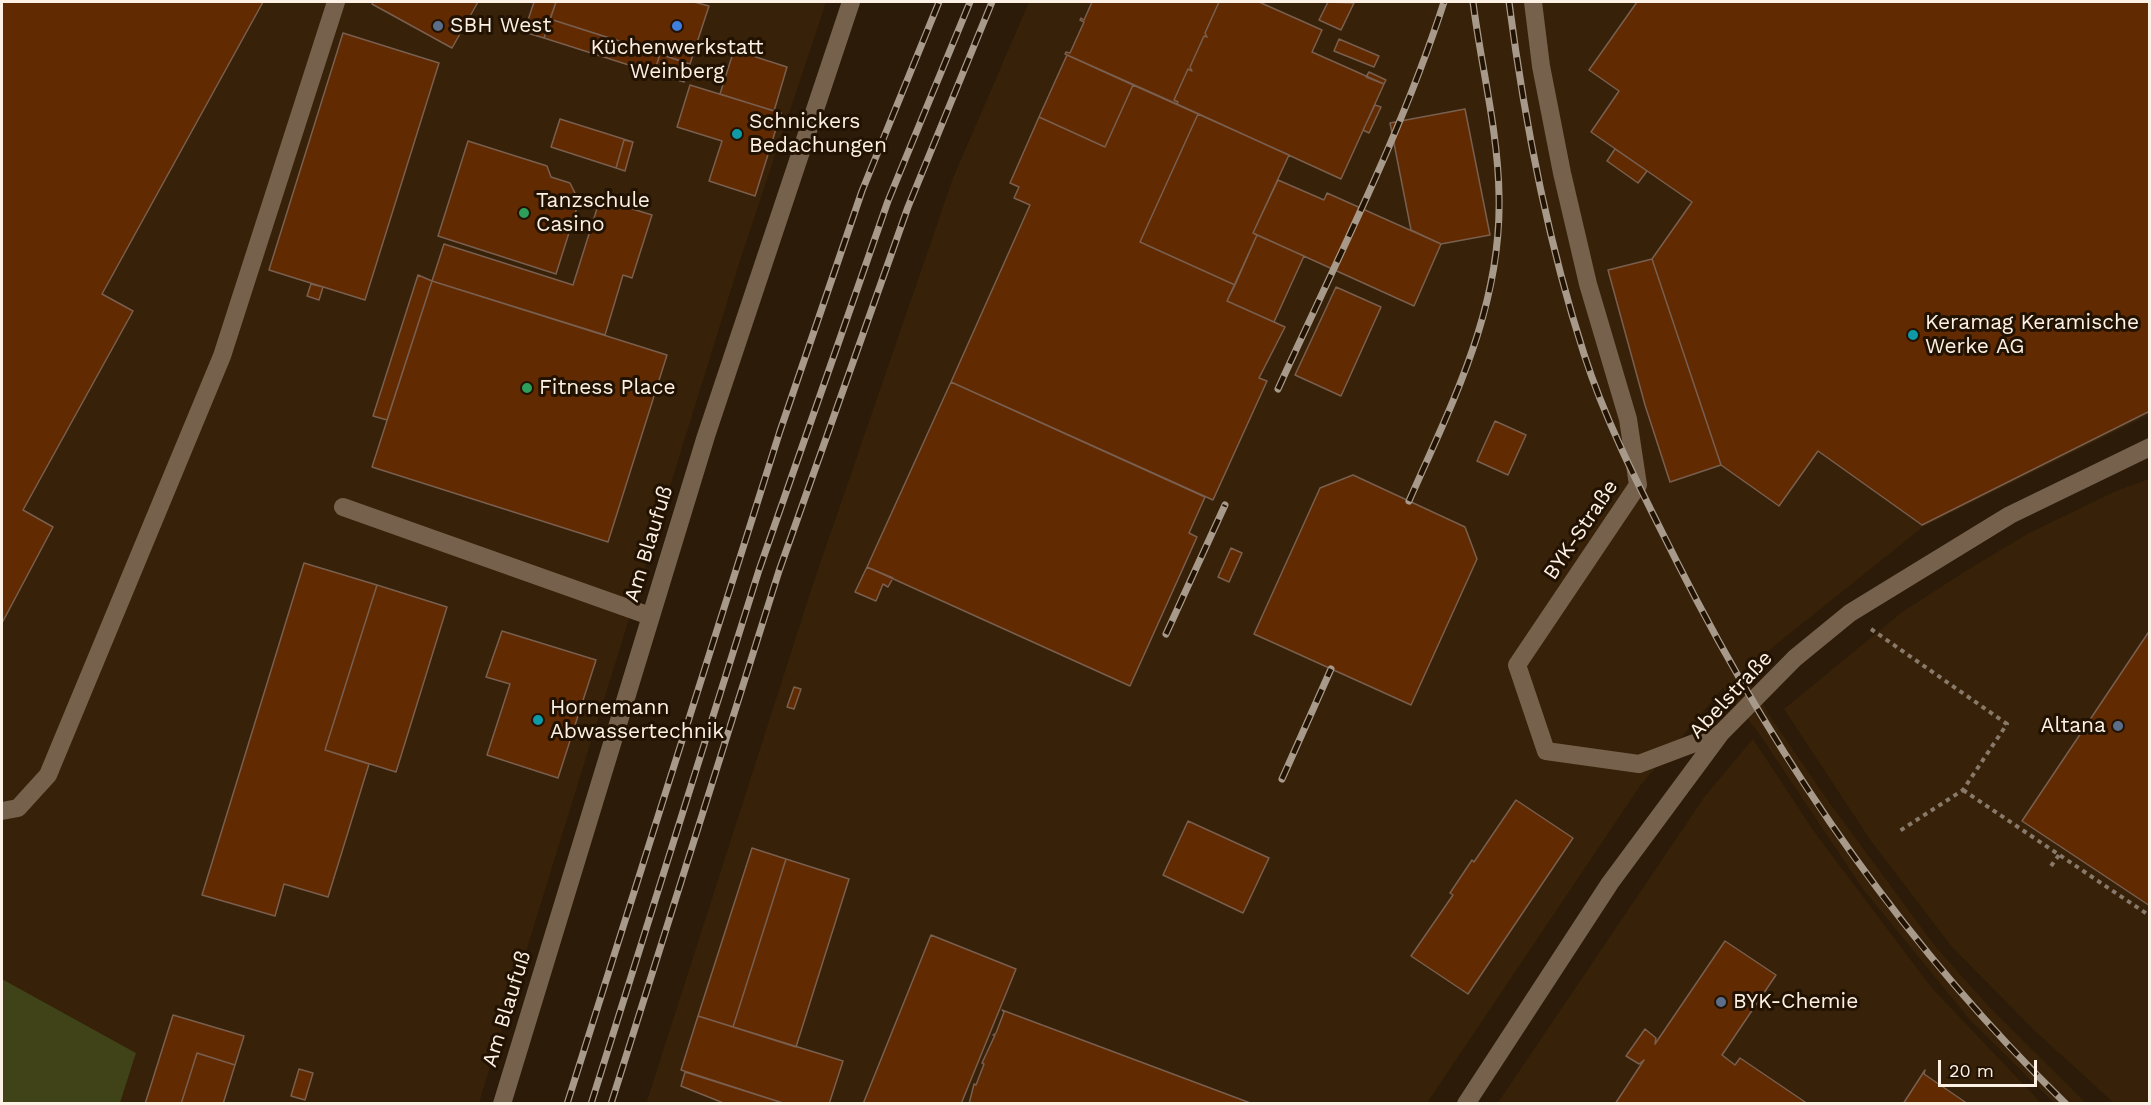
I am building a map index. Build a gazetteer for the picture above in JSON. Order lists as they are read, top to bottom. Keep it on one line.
{"streets":{"street":["BYK-Straße","Am Blaufuß","Abelstraße"]},"crossings":[["BYK-Straße","Abelstraße"]],"places":["SBH West","Küchenwerkstatt Weinberg","Schnickers Bedachungen","Tanzschule Casino","Keramag Keramische Werke AG","Fitness Place","Hornemann Abwassertechnik","Altana","BYK-Chemie"],"scale_bar":"20 m"}
